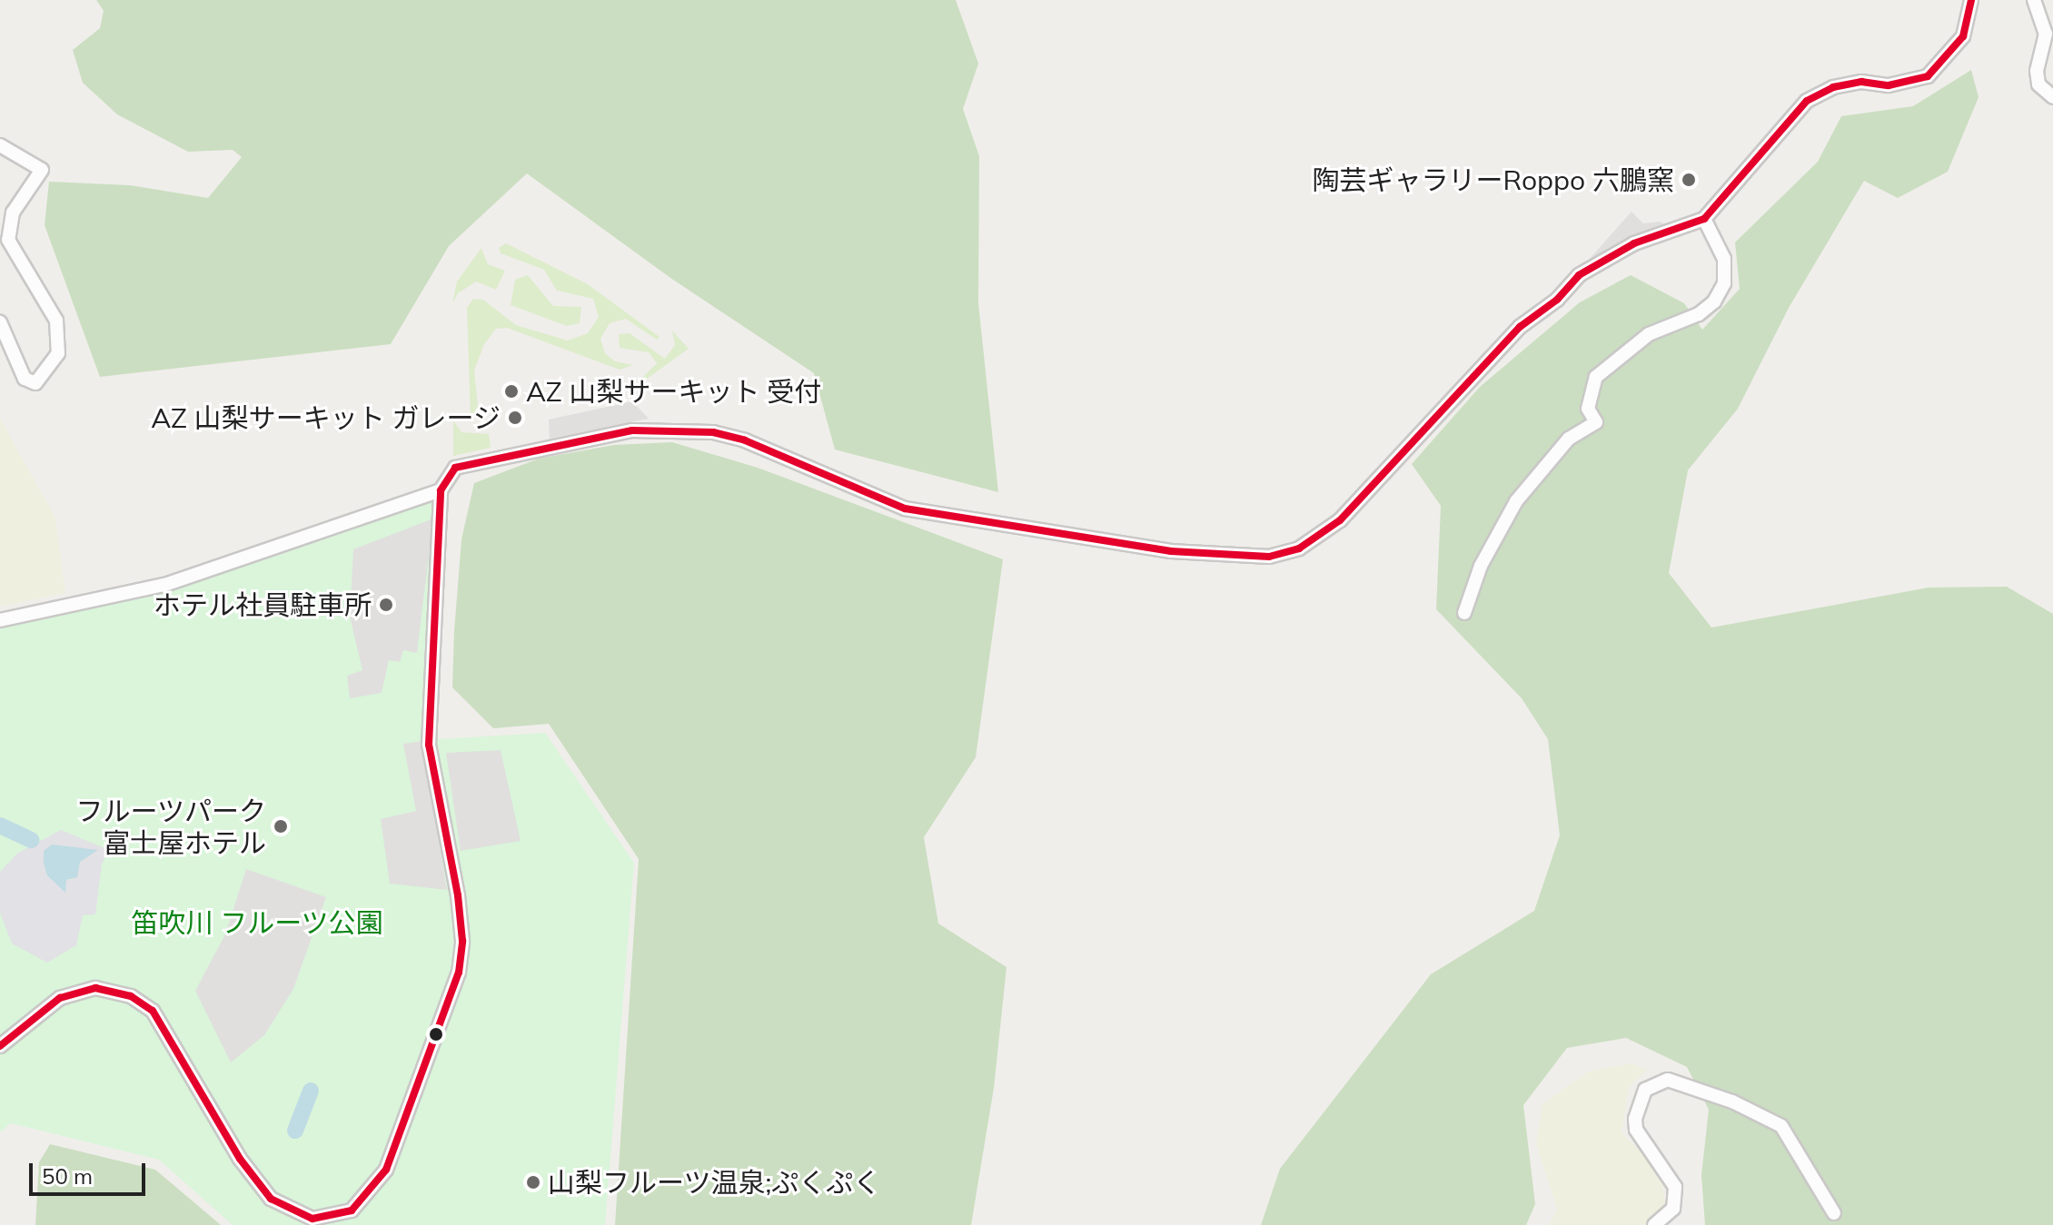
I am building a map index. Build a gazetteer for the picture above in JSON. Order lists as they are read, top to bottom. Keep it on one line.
{"parks":["笛吹川 フルーツ公園"],"places":["陶芸ギャラリーRoppo 六鵬窯","AZ 山梨サーキット 受付","AZ 山梨サーキット ガレージ","ホテル社員駐車所","フルーツパーク 富士屋ホテル","山梨フルーツ温泉;ぷくぷく"],"scale_bar":"50 m"}
